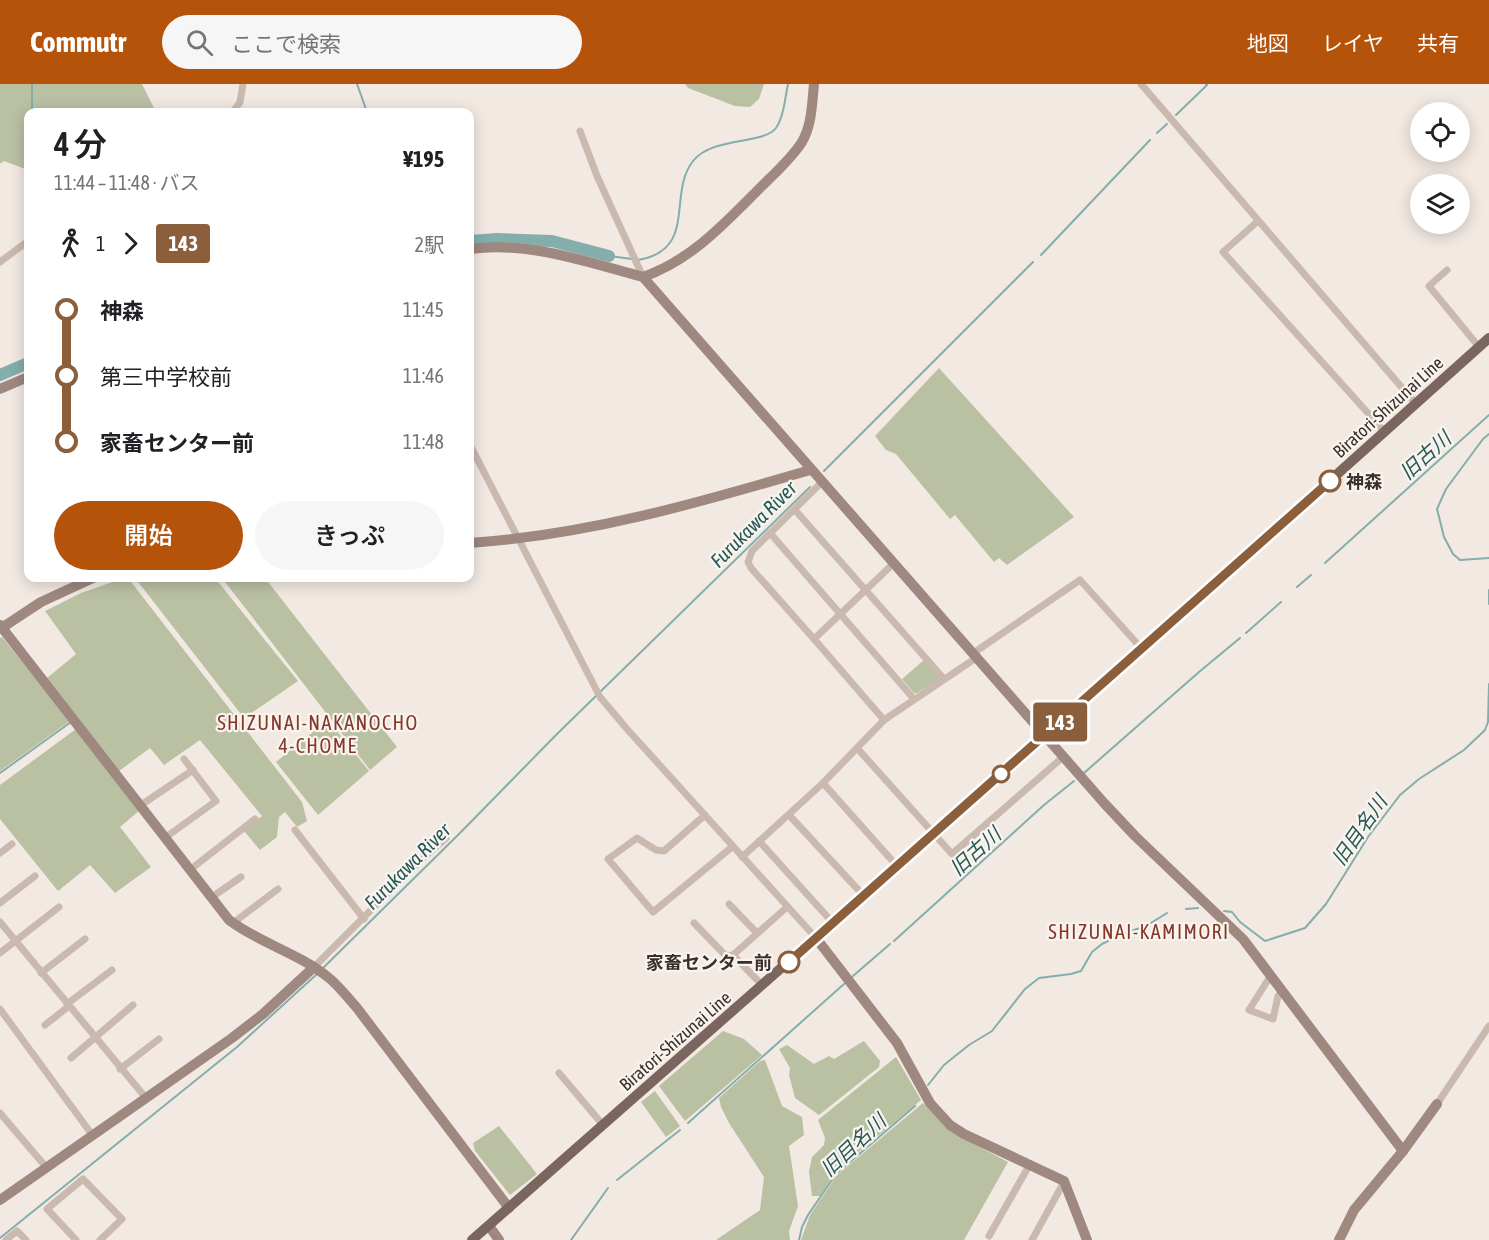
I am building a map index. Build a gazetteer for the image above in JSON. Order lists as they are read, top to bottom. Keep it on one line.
{"streets":{"main road":["Biratori-Shizunai Line"]},"districts":["SHIZUNAI-NAKANOCHO 4-CHOME","SHIZUNAI-KAMIMORI"],"water":["旧古川","Furukawa River","旧目名川"],"places":["神森","家畜センター前"],"lines":["bus line 143"],"page":{"header":"Commutr","search":"ここで検索","nav":["地図","レイヤ","共有"],"on_map":"143","heading":["4 分","11:44 – 11:48 · バス","¥195"],"legs":["1","143","2駅"],"list":[{"name":"神森","value":"11:45"},{"name":"第三中学校前","value":"11:46"},{"name":"家畜センター前","value":"11:48"}],"buttons":["開始","きっぷ"]}}
